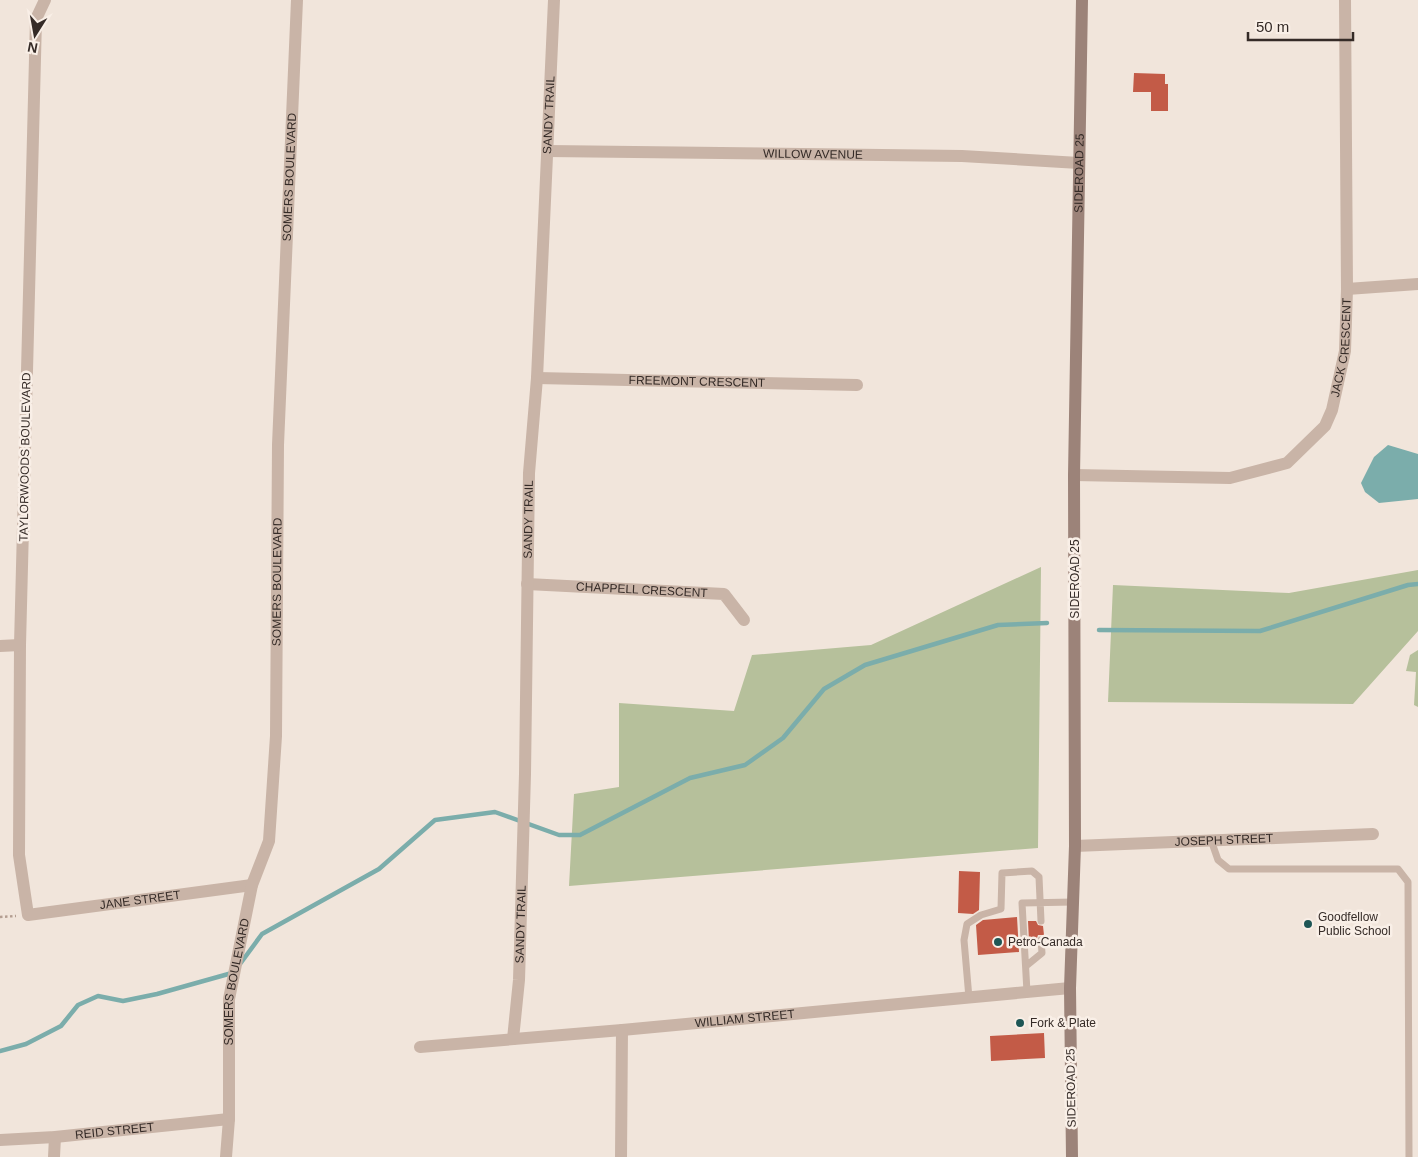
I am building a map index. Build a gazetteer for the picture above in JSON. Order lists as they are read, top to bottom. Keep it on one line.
{"streets":{"main road":["SIDEROAD 25"],"street":["SANDY TRAIL","WILLOW AVENUE","SOMERS BOULEVARD","JACK CRESCENT","FREEMONT CRESCENT","TAYLORWOODS BOULEVARD","CHAPPELL CRESCENT","JOSEPH STREET","JANE STREET","WILLIAM STREET","REID STREET"]},"crossings":[["SANDY TRAIL","WILLOW AVENUE"],["SANDY TRAIL","FREEMONT CRESCENT"],["SANDY TRAIL","CHAPPELL CRESCENT"],["SANDY TRAIL","WILLIAM STREET"],["WILLOW AVENUE","SIDEROAD 25"],["SIDEROAD 25","JACK CRESCENT"],["SIDEROAD 25","JOSEPH STREET"],["SIDEROAD 25","WILLIAM STREET"],["SOMERS BOULEVARD","JANE STREET"],["SOMERS BOULEVARD","REID STREET"],["TAYLORWOODS BOULEVARD","JANE STREET"]],"places":["Goodfellow Public School","Petro-Canada","Fork & Plate"],"scale_bar":"50 m","north":"bottom"}
